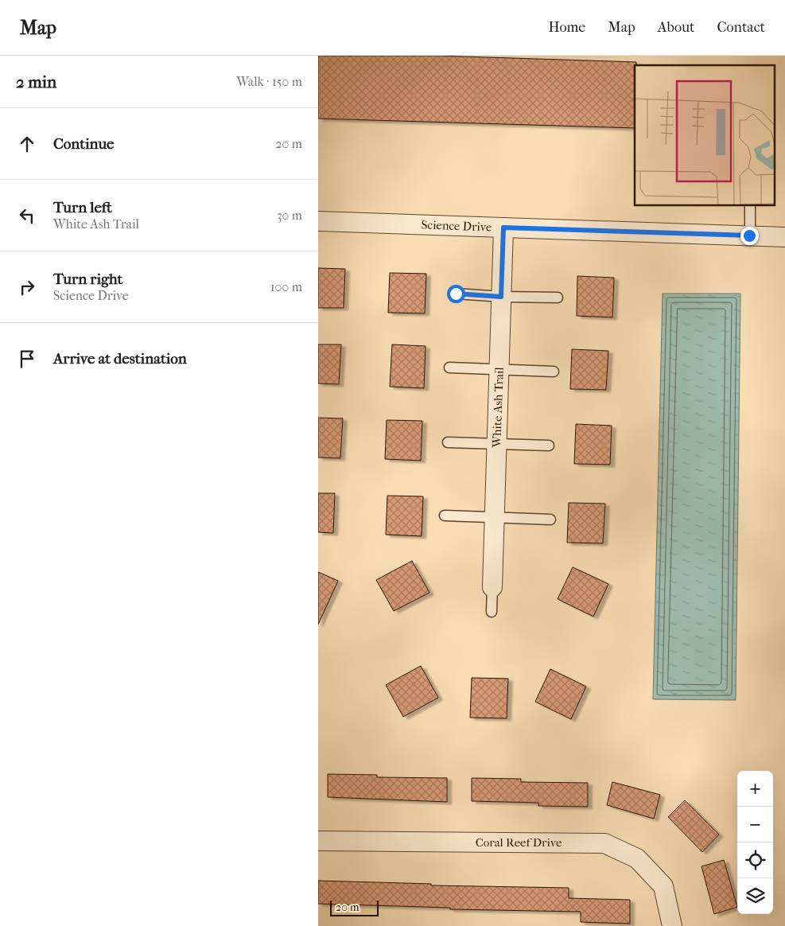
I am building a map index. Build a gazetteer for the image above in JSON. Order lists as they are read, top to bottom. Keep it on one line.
{"streets":{"street":["Science Drive","White Ash Trail","Coral Reef Drive"]},"crossings":[["Science Drive","White Ash Trail"]],"scale_bar":"20 m","page":{"header":"Map","nav":["Home","Map","About","Contact"],"heading":["2 min","Walk · 150 m"],"list":[["Continue","20 m"],["Turn left","White Ash Trail","30 m"],["Turn right","Science Drive","100 m"],"Arrive at destination"],"map_buttons":["+","−"],"scale":"20 m"}}
